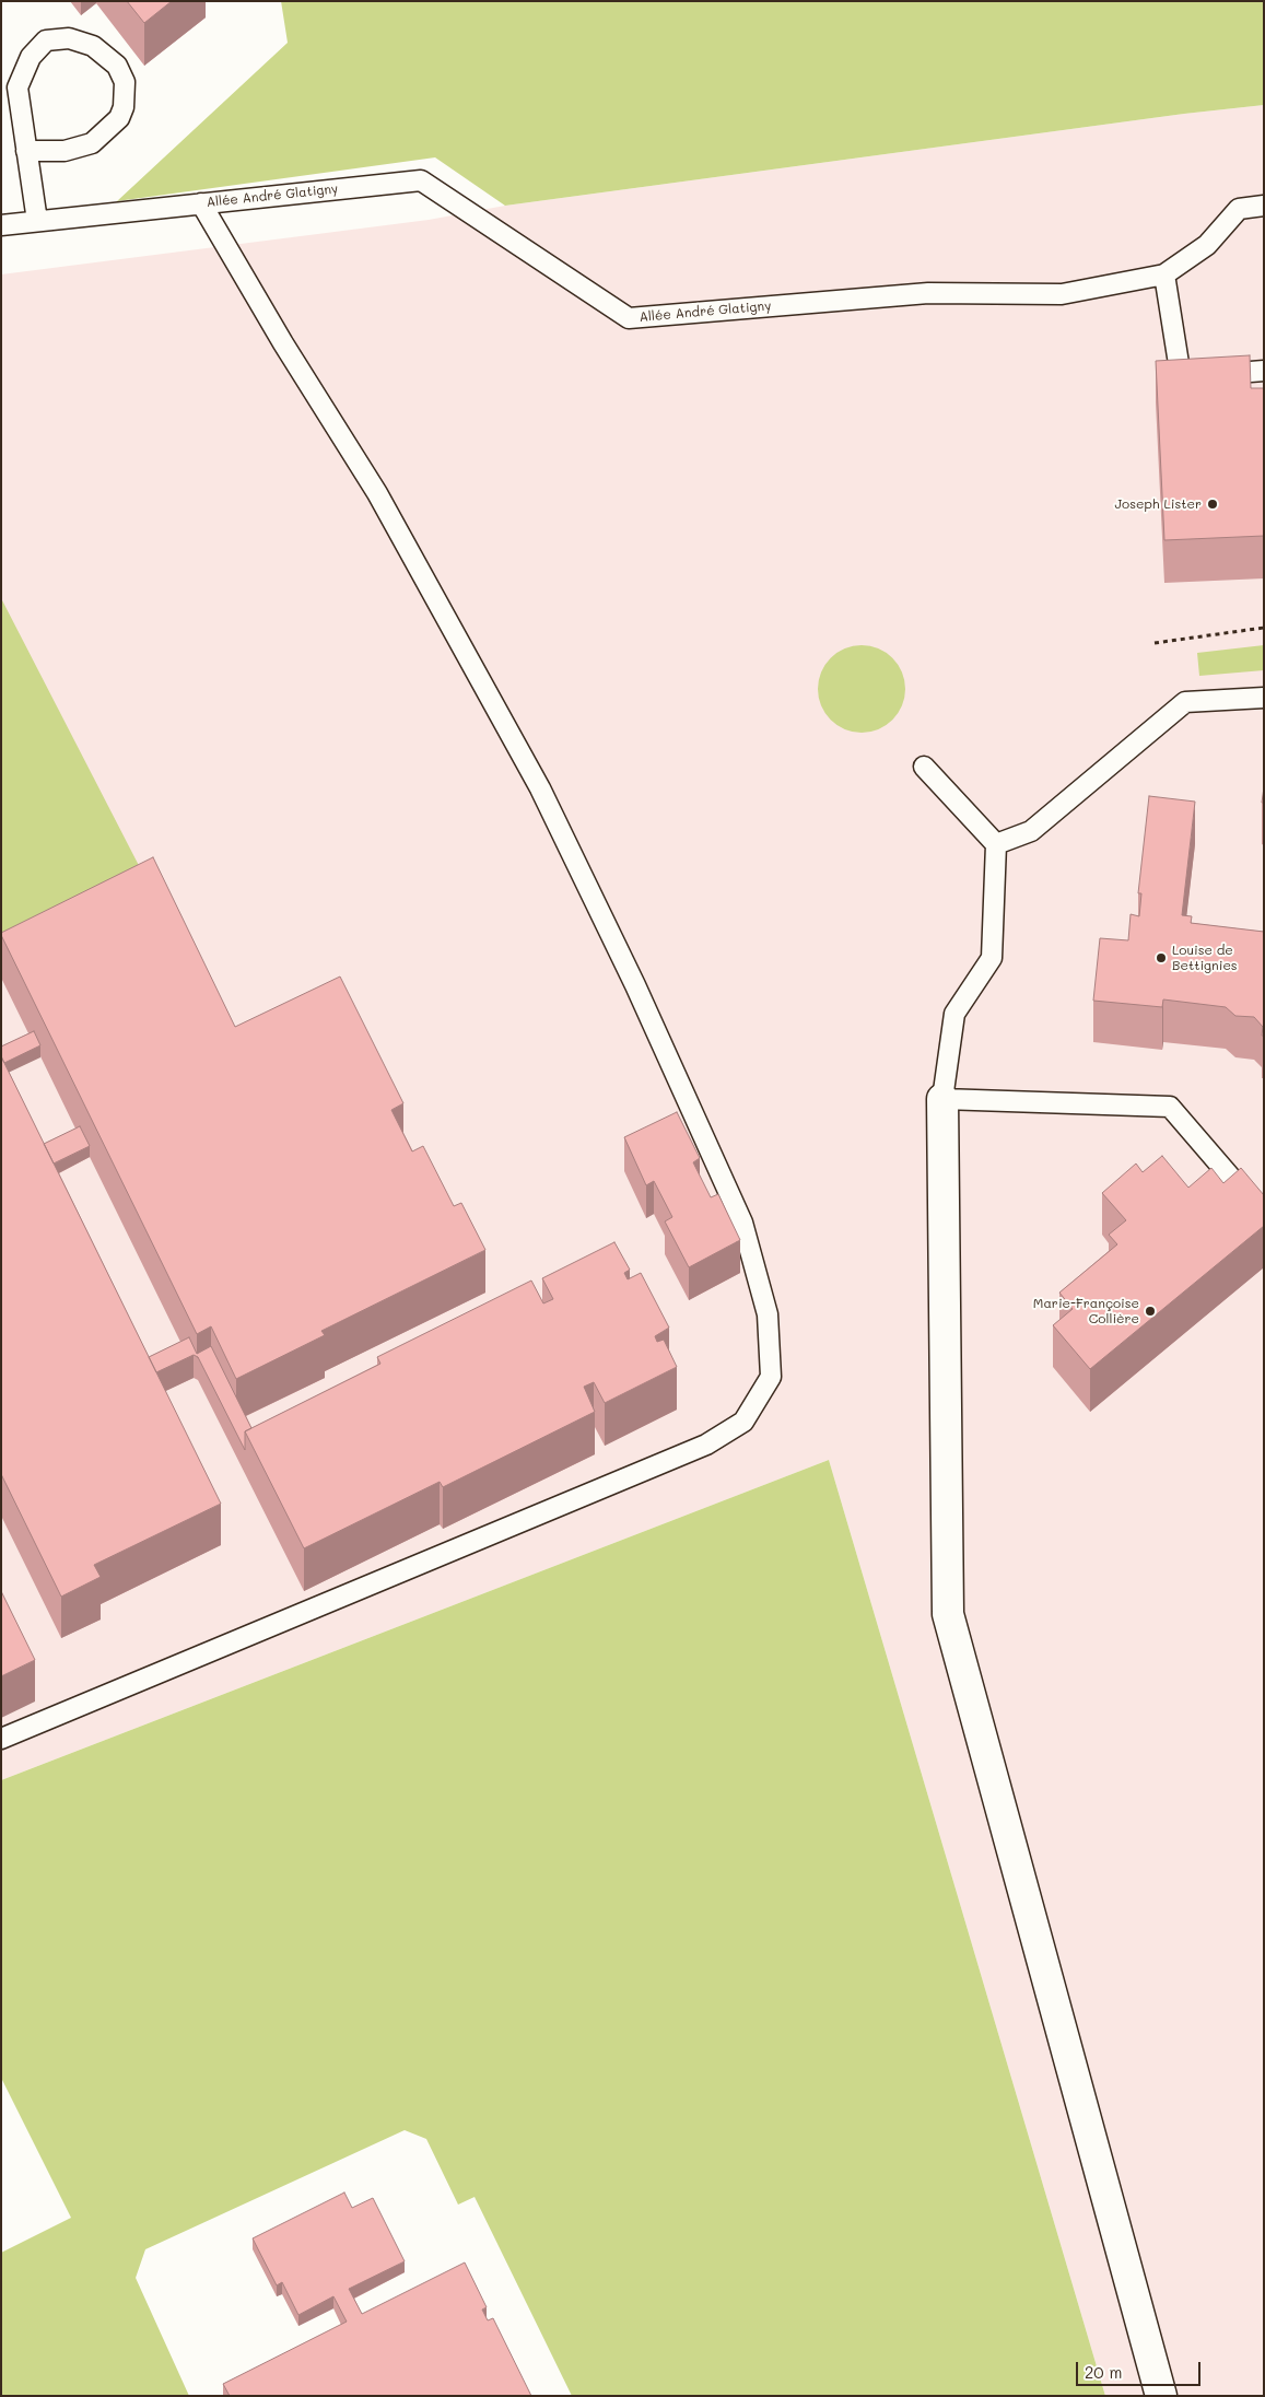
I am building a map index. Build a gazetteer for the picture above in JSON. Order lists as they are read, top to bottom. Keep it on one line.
{"streets":{"lane":["Allée André Glatigny"]},"places":["Joseph Lister","Louise de Bettignies","Marie-Françoise Collière"],"scale_bar":"20 m"}
